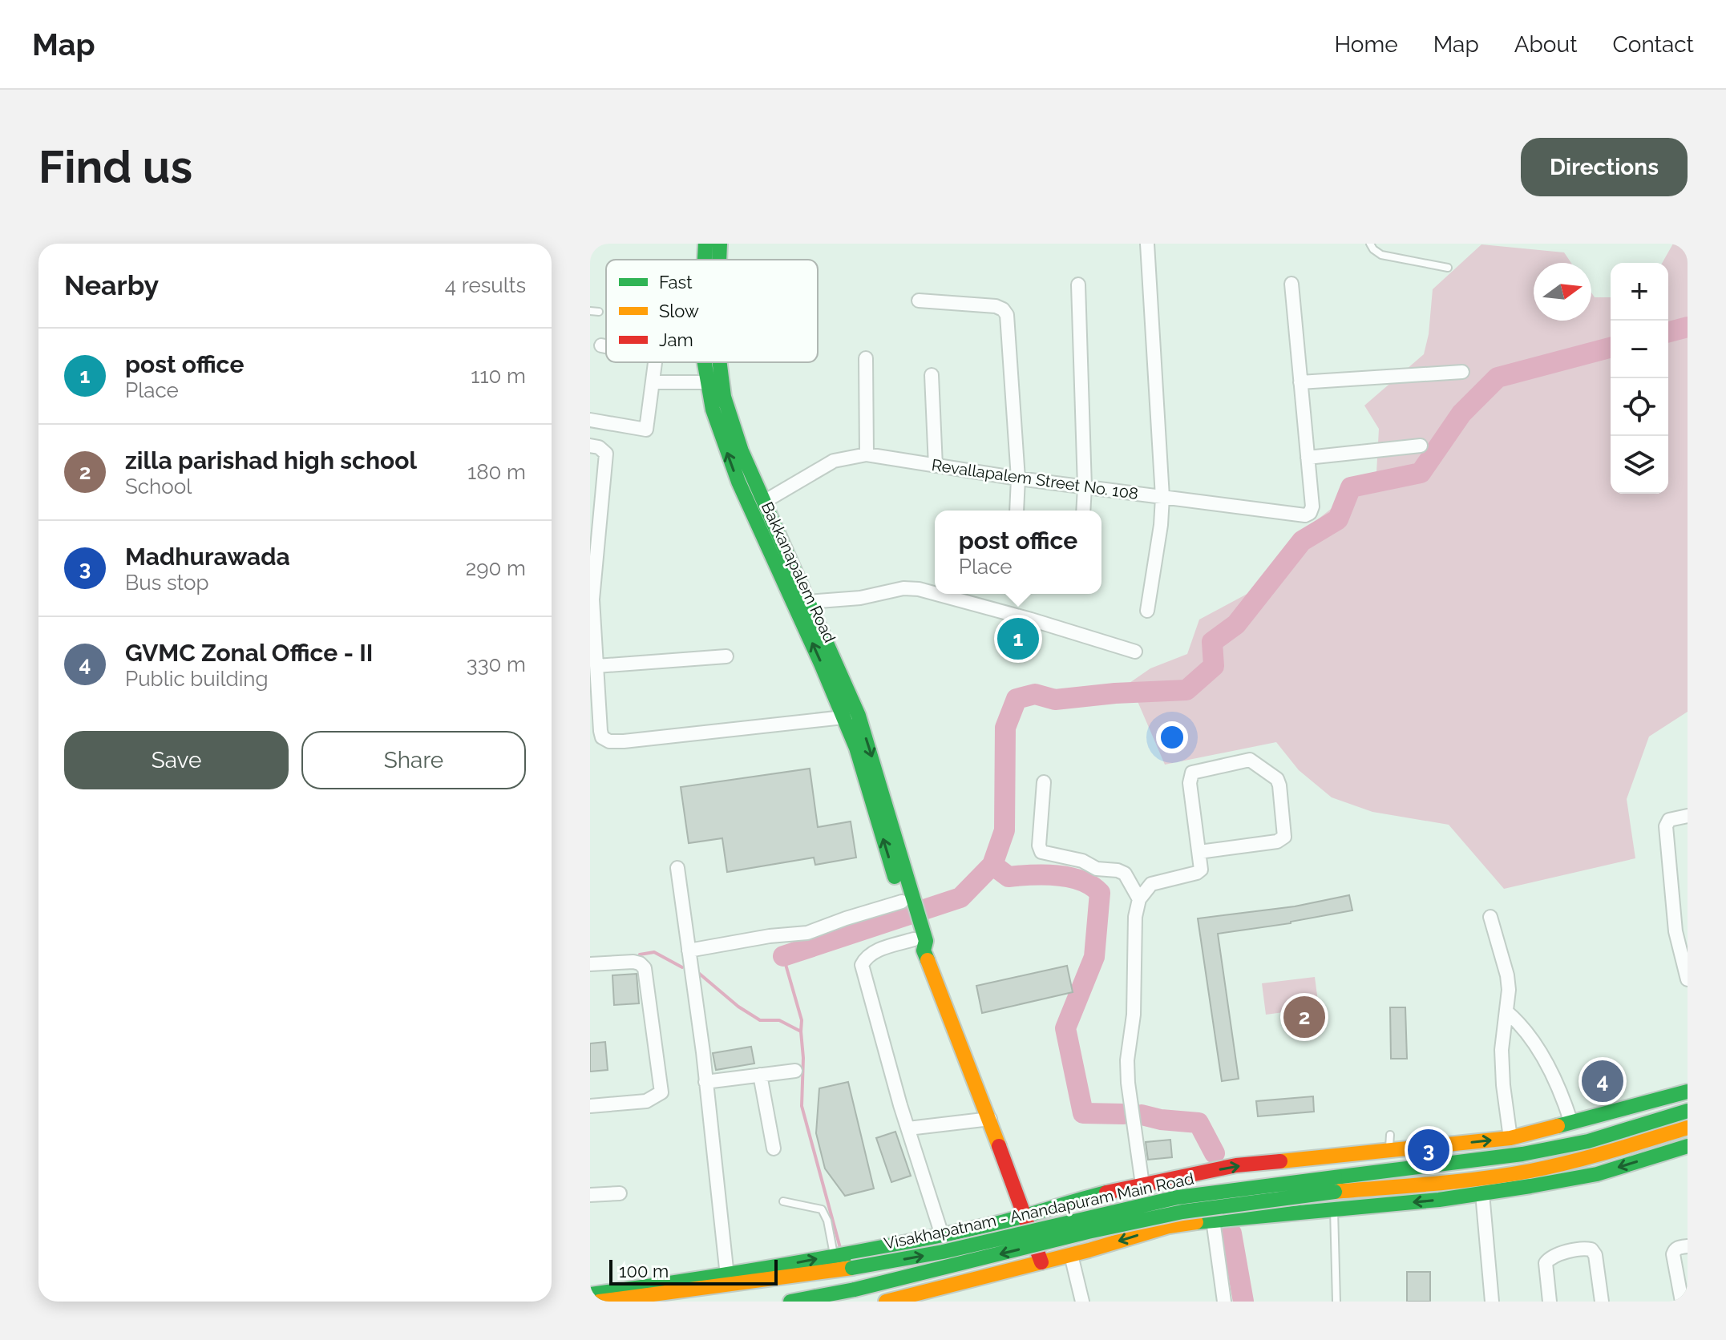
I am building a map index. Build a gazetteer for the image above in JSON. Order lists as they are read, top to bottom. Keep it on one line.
{"streets":{"street":["Revallapalem Street No. 108","Bakkanapalem Road","Visakhapatnam - Anandapuram Main Road"]},"legend":["Fast","Slow","Jam"],"scale_bar":"100 m","north":"right","page":{"header":"Map","nav":["Home","Map","About","Contact"],"buttons":["Directions",["Save","Share"]],"title":"Find us","heading":["Nearby","4 results"],"map_buttons":["+","−"],"list":[{"mark":"1","name":"post office","note":"Place","value":"110 m"},{"mark":"2","name":"zilla parishad high school","note":"School","value":"180 m"},{"mark":"3","name":"Madhurawada","note":"Bus stop","value":"290 m"},{"mark":"4","name":"GVMC Zonal Office - II","note":"Public building","value":"330 m"}],"popup":["post office","Place"],"pins":["1","2","4","3"],"scale":"100 m"}}
